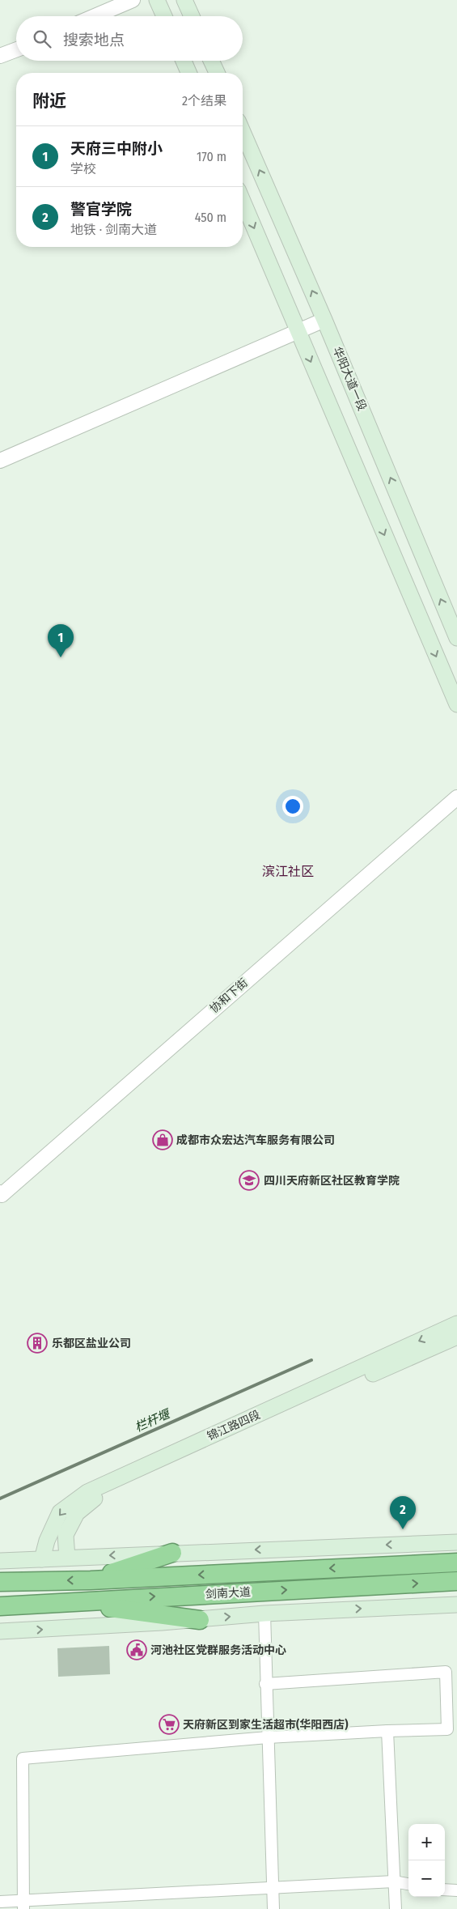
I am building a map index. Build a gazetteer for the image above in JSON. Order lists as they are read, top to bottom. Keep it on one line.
{"streets":{"highway":["剑南大道"],"main road":["华阳大道一段","锦江路四段"],"street":["协和下街"]},"districts":["滨江社区"],"water":["栏杆堰"],"places":{"shop":["成都市众宏达汽车服务有限公司"],"school or university":["四川天府新区社区教育学院"],"building":["乐都区盐业公司"],"public building":["河池社区党群服务活动中心"],"supermarket":["天府新区到家生活超市(华阳西店)"]},"page":{"search":"搜索地点","heading":["附近","2个结果"],"list":[{"mark":"1","name":"天府三中附小","note":"学校","value":"170 m"},{"mark":"2","name":"警官学院","note":"地铁 · 剑南大道","value":"450 m"}],"pins":["1","2"],"map_buttons":["+","−"]}}
